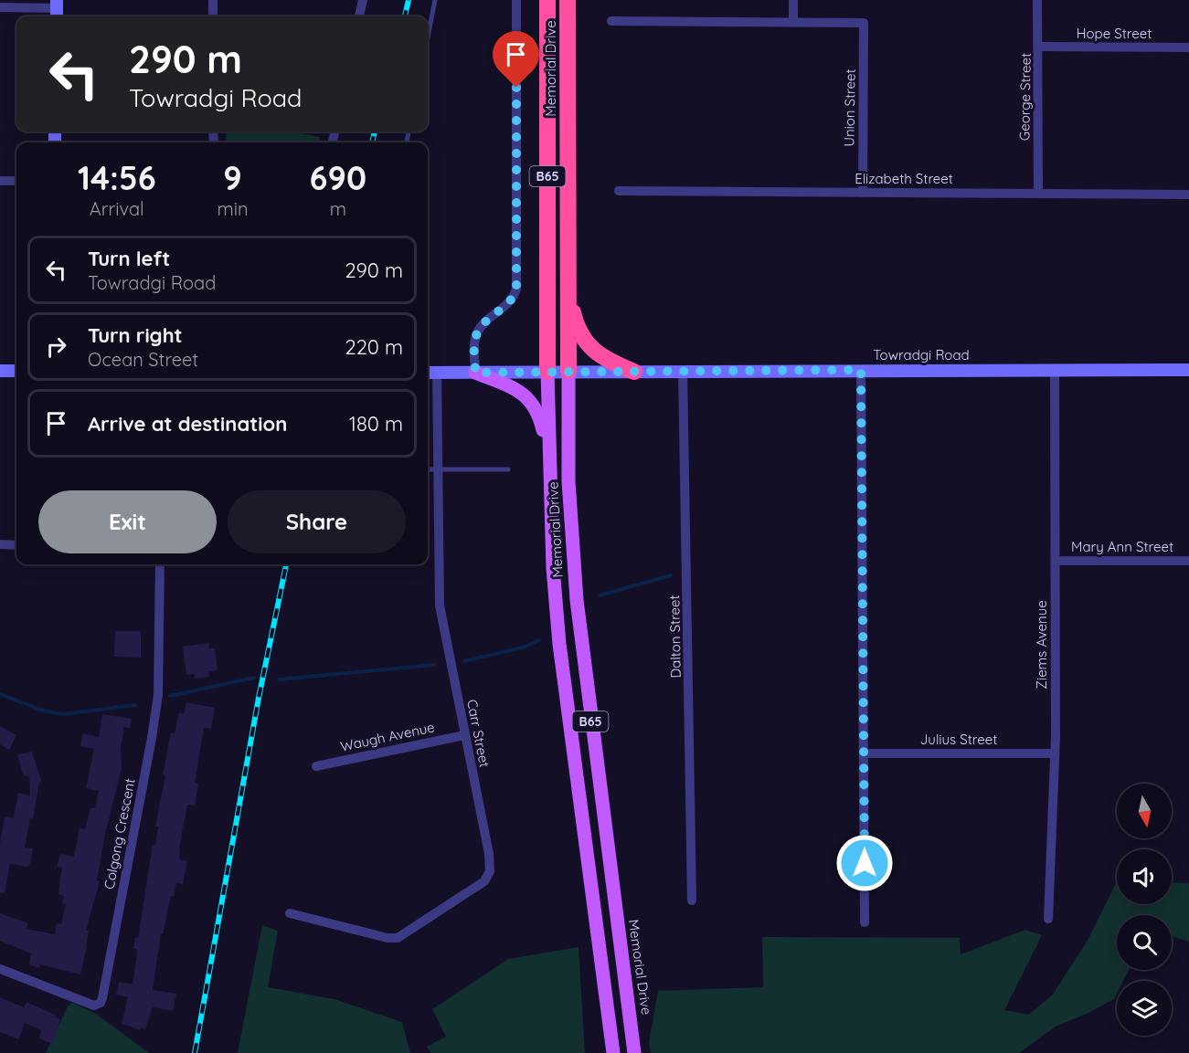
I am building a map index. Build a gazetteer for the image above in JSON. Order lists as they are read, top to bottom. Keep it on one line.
{"streets":{"highway":["Memorial Drive","B65"],"main road":["Towradgi Road"],"street":["Hope Street","George Street","Union Street","Elizabeth Street","Mary Ann Street","Dalton Street","Ziems Avenue","Carr Street","Waugh Avenue","Julius Street","Colgong Crescent"]},"crossings":[["Hope Street","George Street"],["Memorial Drive","Towradgi Road"],["George Street","Elizabeth Street"],["Union Street","Elizabeth Street"],["Towradgi Road","Dalton Street"],["Towradgi Road","Ziems Avenue"],["Towradgi Road","Carr Street"],["Mary Ann Street","Ziems Avenue"],["Ziems Avenue","Julius Street"],["Carr Street","Waugh Avenue"]],"north":"bottom","page":{"turn":["290 m","Towradgi Road"],"eta":["14:56","Arrival","9","min","690","m"],"list":[{"name":"Turn left","note":"Towradgi Road","value":"290 m"},{"name":"Turn right","note":"Ocean Street","value":"220 m"},{"name":"Arrive at destination","value":"180 m"}],"buttons":["Exit","Share"]}}
